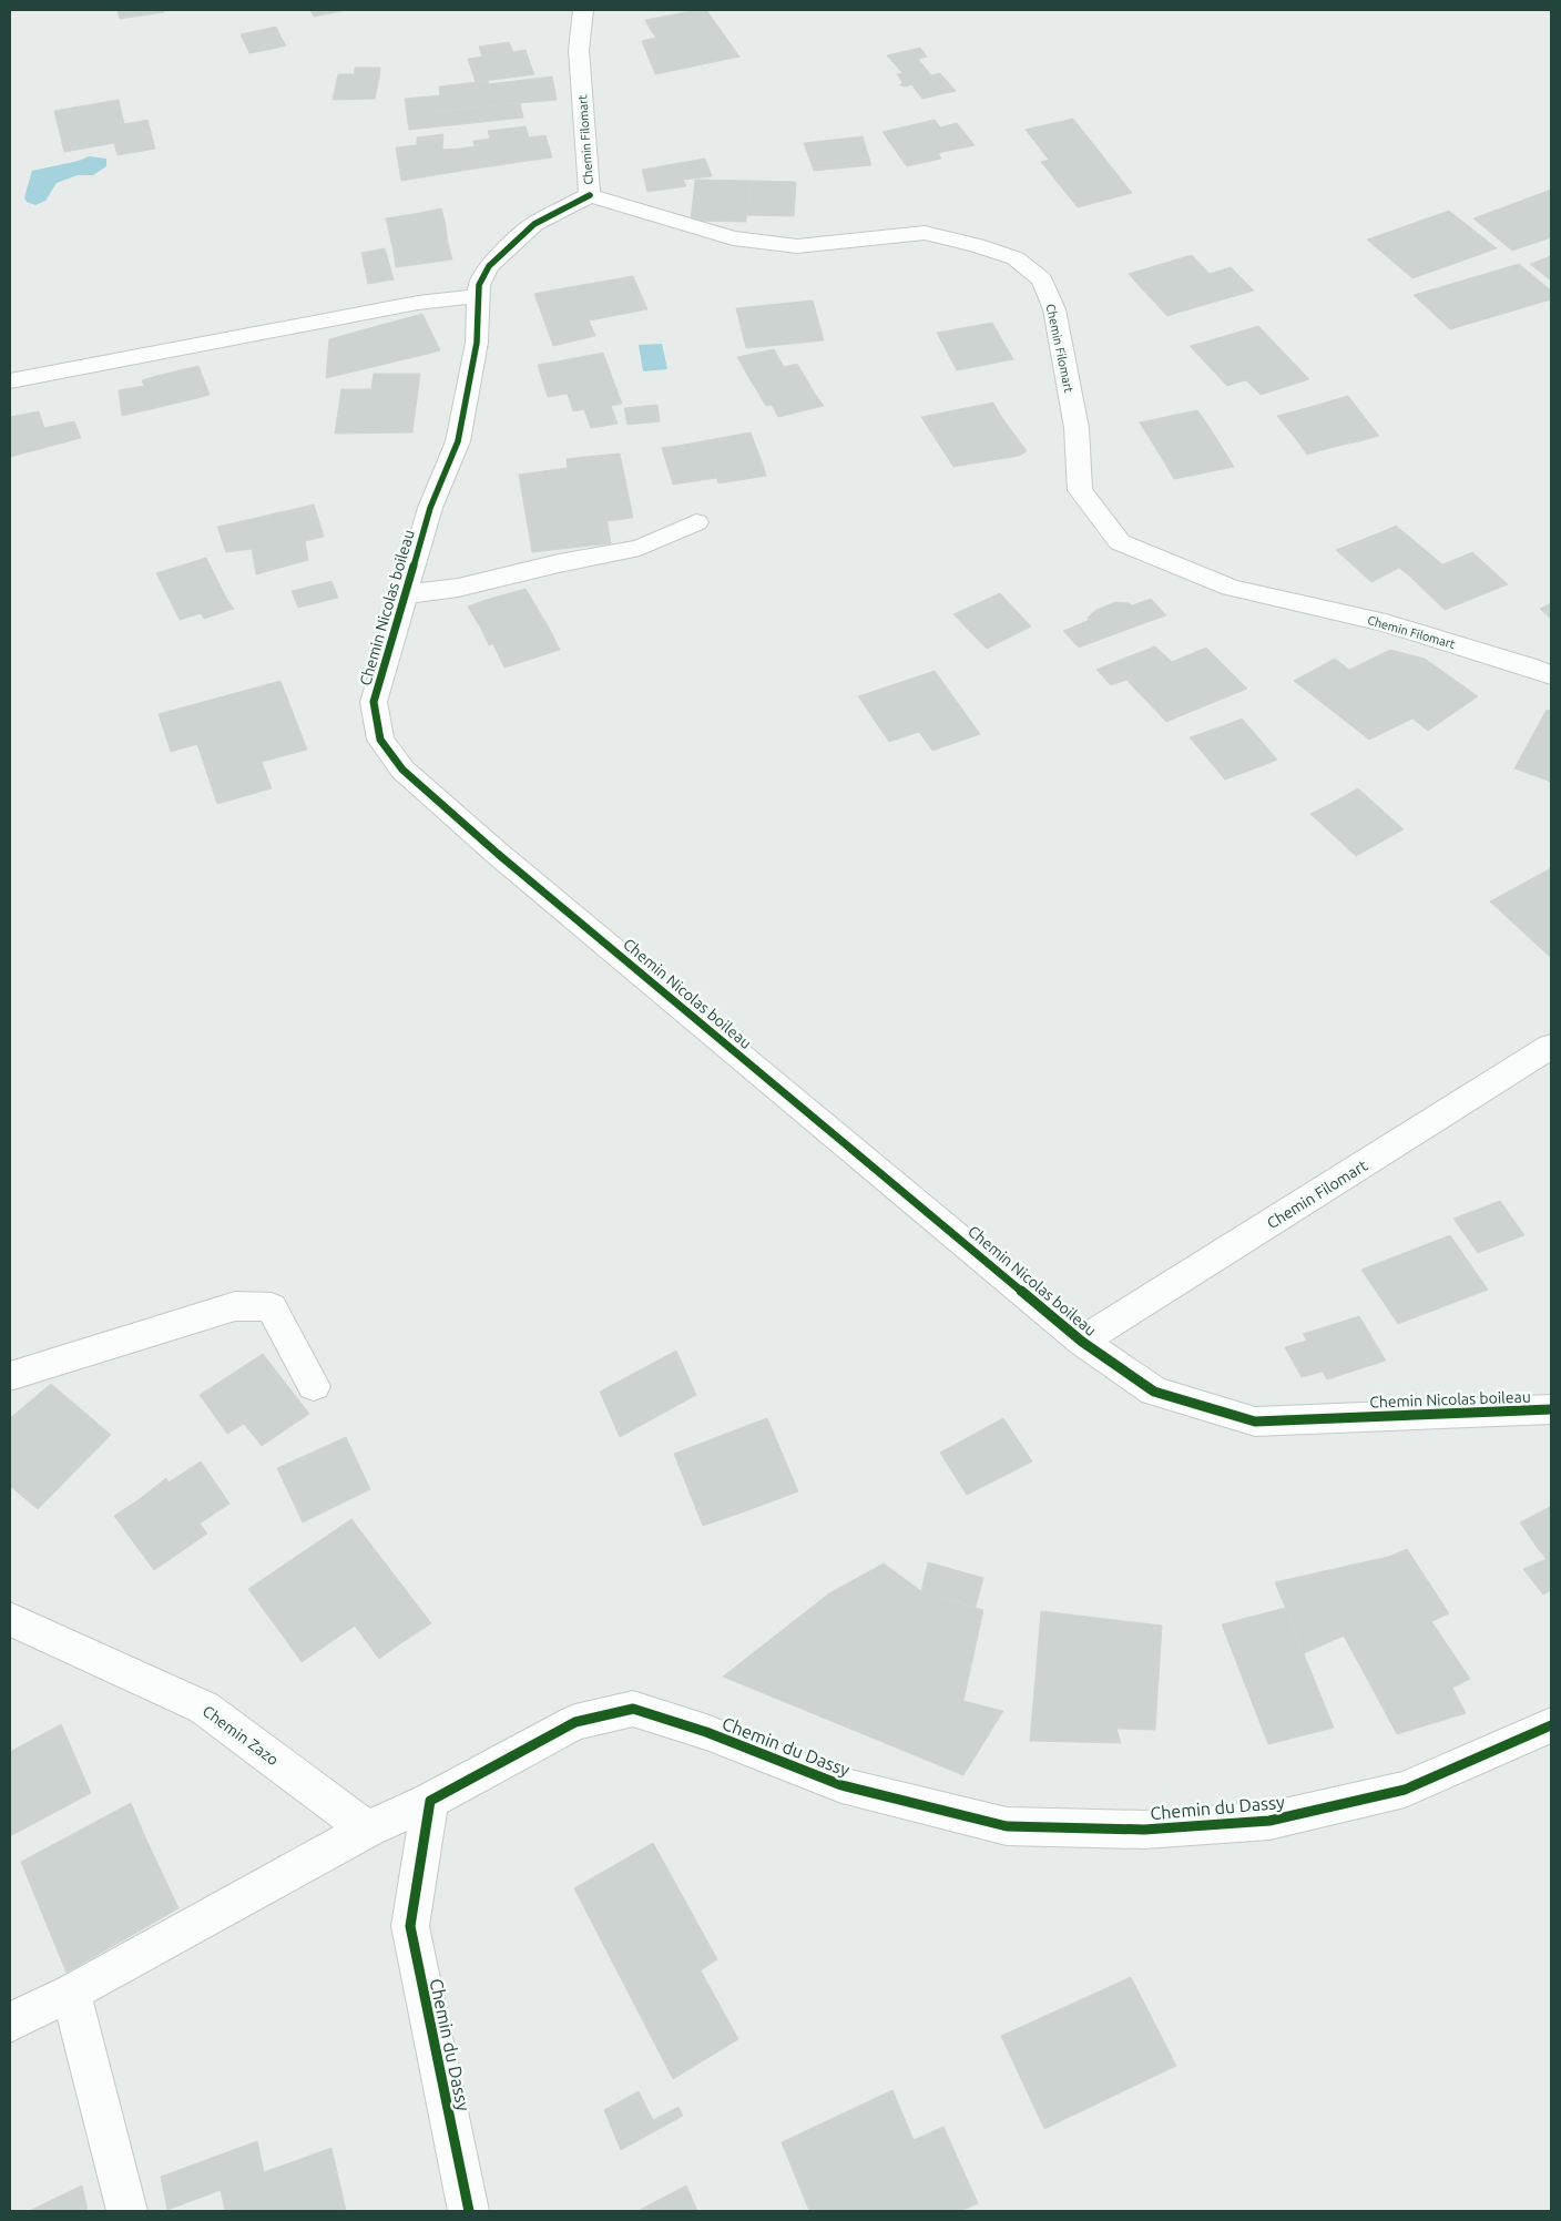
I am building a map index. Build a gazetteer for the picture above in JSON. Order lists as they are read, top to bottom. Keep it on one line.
{"streets":{"street":["Chemin Filomart","Chemin Nicolas boileau","Chemin Zazo","Chemin du Dassy"]},"crossings":[["Chemin Filomart","Chemin Nicolas boileau"]]}
